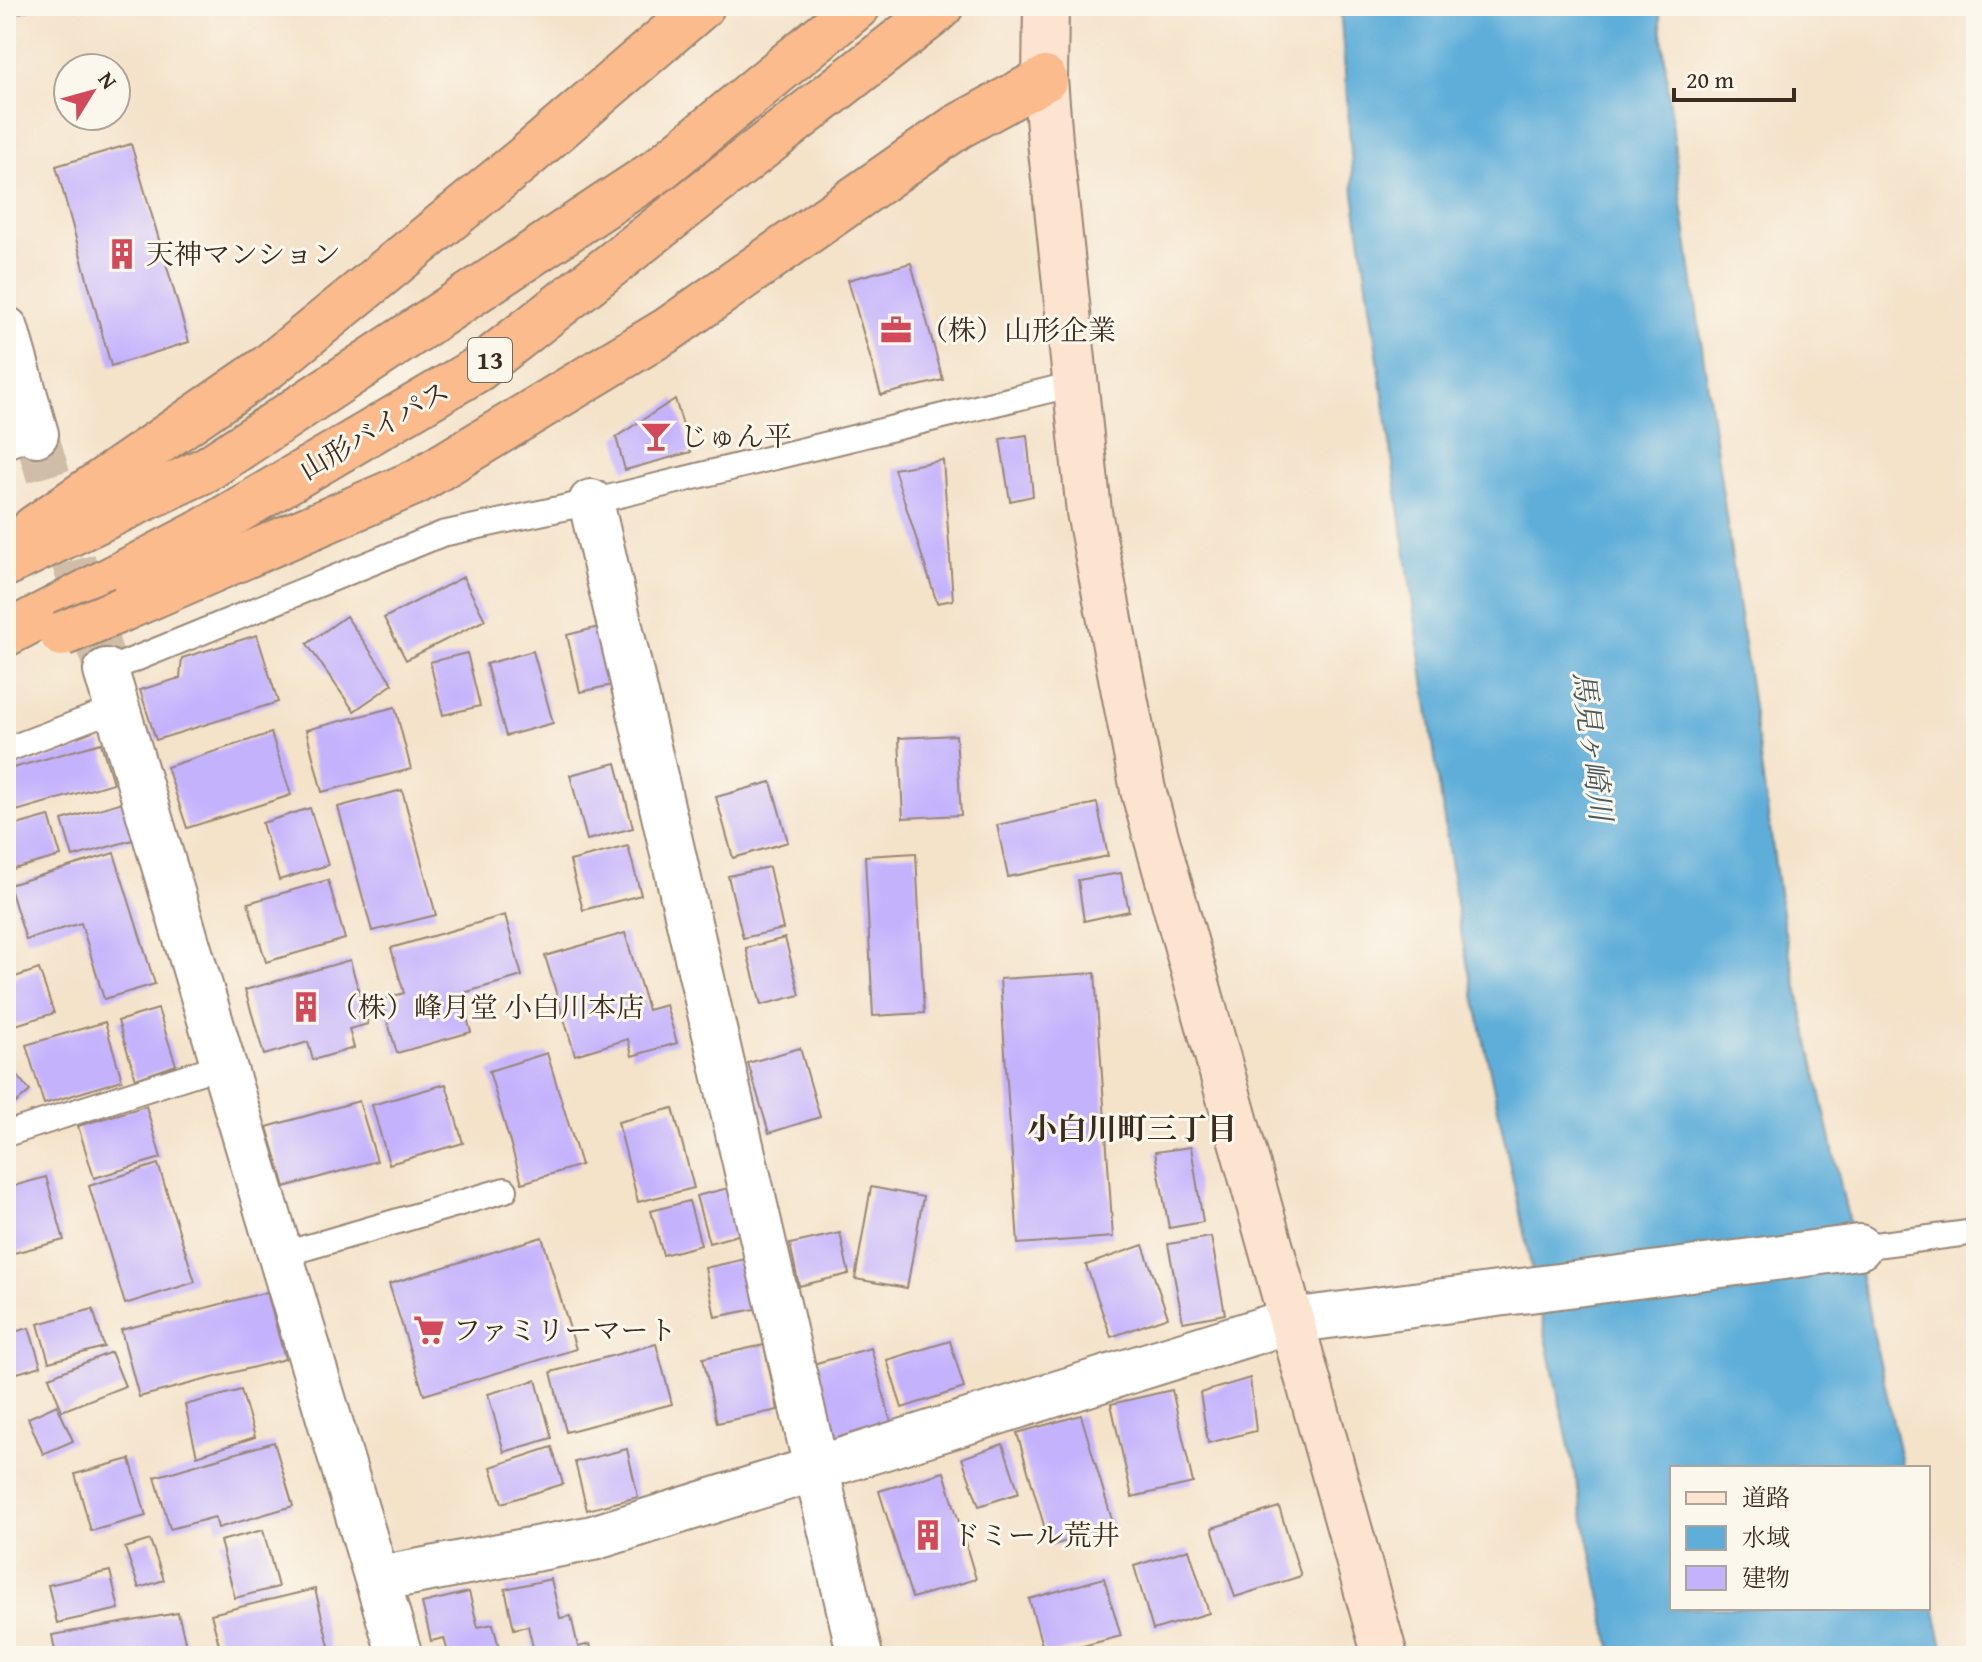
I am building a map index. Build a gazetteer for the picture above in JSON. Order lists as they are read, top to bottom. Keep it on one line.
{"streets":{"highway":["13","山形バイパス"]},"districts":["小白川町三丁目"],"water":["馬見ヶ崎川"],"places":{"building":["天神マンション","（株）峰月堂 小白川本店","ドミール荒井"],"office":["（株）山形企業"],"bar":["じゅん平"],"supermarket":["ファミリーマート"]},"legend":["道路","水域","建物"],"scale_bar":"20 m","north":"top right"}
